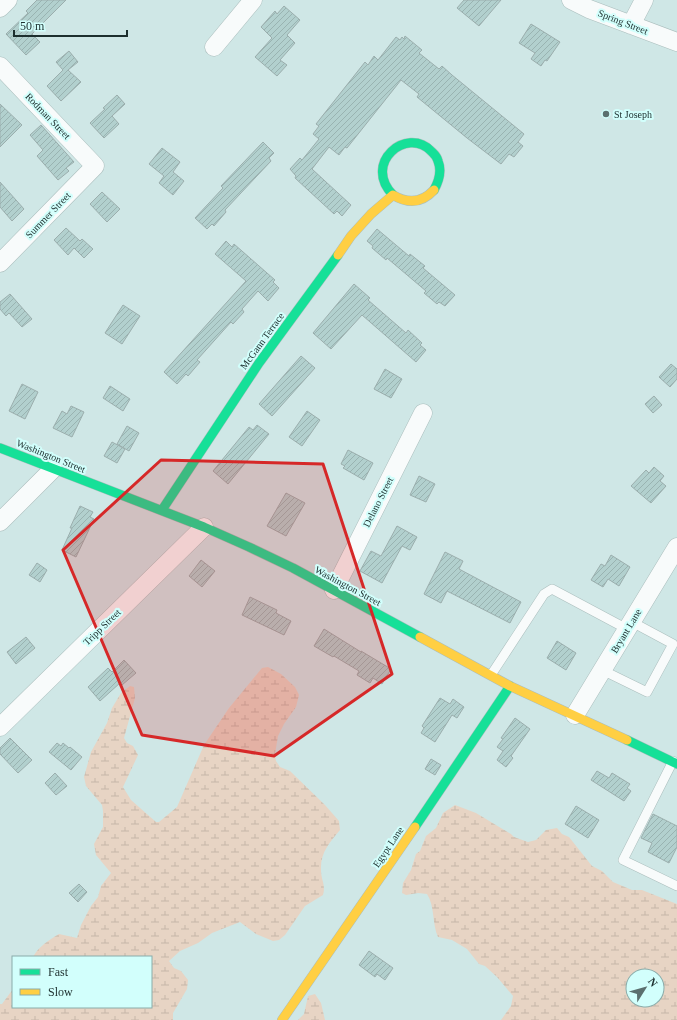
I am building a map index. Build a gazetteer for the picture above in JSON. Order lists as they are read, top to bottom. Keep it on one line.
{"streets":{"street":["Spring Street","Rodman Street","Summer Street","McGann Terrace","Washington Street","Delano Street","Tripp Street","Bryant Lane","Egypt Lane"]},"crossings":[["Rodman Street","Summer Street"],["McGann Terrace","Washington Street"],["Washington Street","Delano Street"],["Washington Street","Tripp Street"],["Washington Street","Bryant Lane"],["Washington Street","Egypt Lane"]],"places":["St Joseph"],"legend":["Fast","Slow"],"scale_bar":"50 m","north":"top right"}
